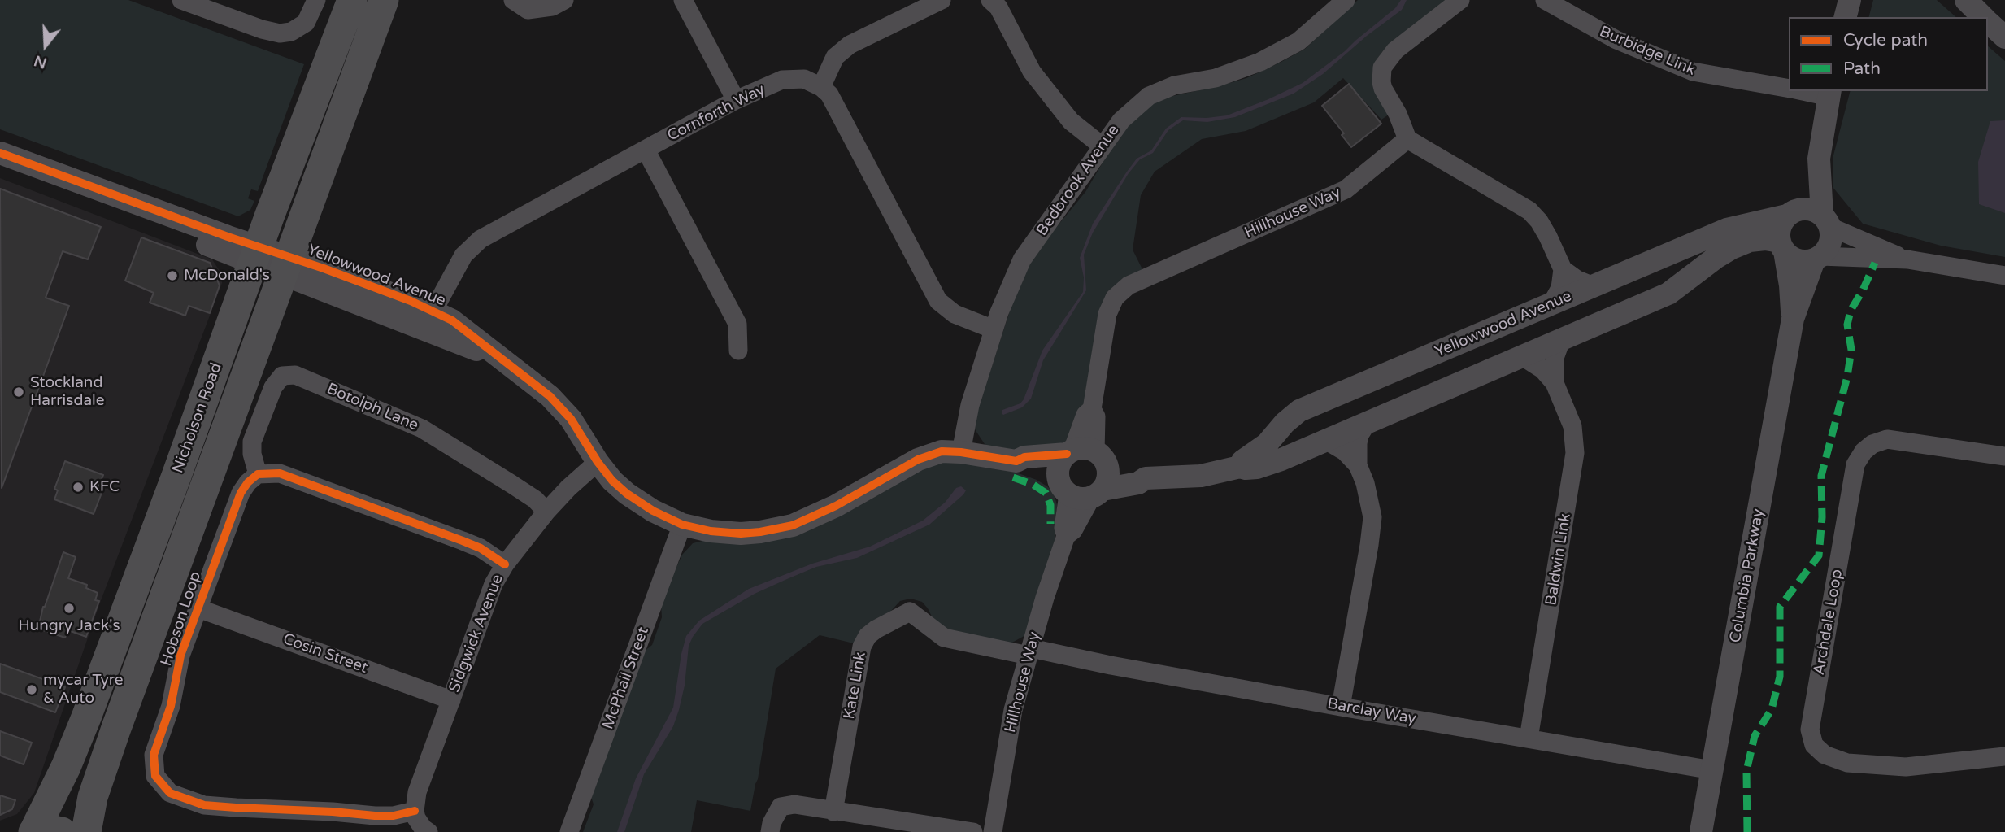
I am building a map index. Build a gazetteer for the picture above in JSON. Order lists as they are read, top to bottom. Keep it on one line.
{"streets":{"main road":["Nicholson Road"],"street":["Burbidge Link","Cornforth Way","Bedbrook Avenue","Hillhouse Way","Yellowwood Avenue","Botolph Lane","Baldwin Link","Columbia Parkway","Hobson Loop","Archdale Loop","Sidgwick Avenue","Cosin Street","McPhail Street","Kate Link","Barclay Way"]},"crossings":[["Cornforth Way","Yellowwood Avenue"],["Bedbrook Avenue","Yellowwood Avenue"],["Hillhouse Way","Yellowwood Avenue"],["Hillhouse Way","Kate Link"],["Hillhouse Way","Barclay Way"],["Yellowwood Avenue","Nicholson Road"],["Yellowwood Avenue","Baldwin Link"],["Yellowwood Avenue","Columbia Parkway"],["Yellowwood Avenue","Sidgwick Avenue"],["Yellowwood Avenue","McPhail Street"],["Botolph Lane","Hobson Loop"],["Botolph Lane","Sidgwick Avenue"],["Baldwin Link","Barclay Way"],["Columbia Parkway","Barclay Way"],["Hobson Loop","Sidgwick Avenue"],["Hobson Loop","Cosin Street"],["Sidgwick Avenue","Cosin Street"],["Kate Link","Barclay Way"]],"places":["McDonald's","Stockland Harrisdale","KFC","Hungry Jack's","mycar Tyre & Auto"],"legend":["Cycle path","Path"],"north":"bottom"}
